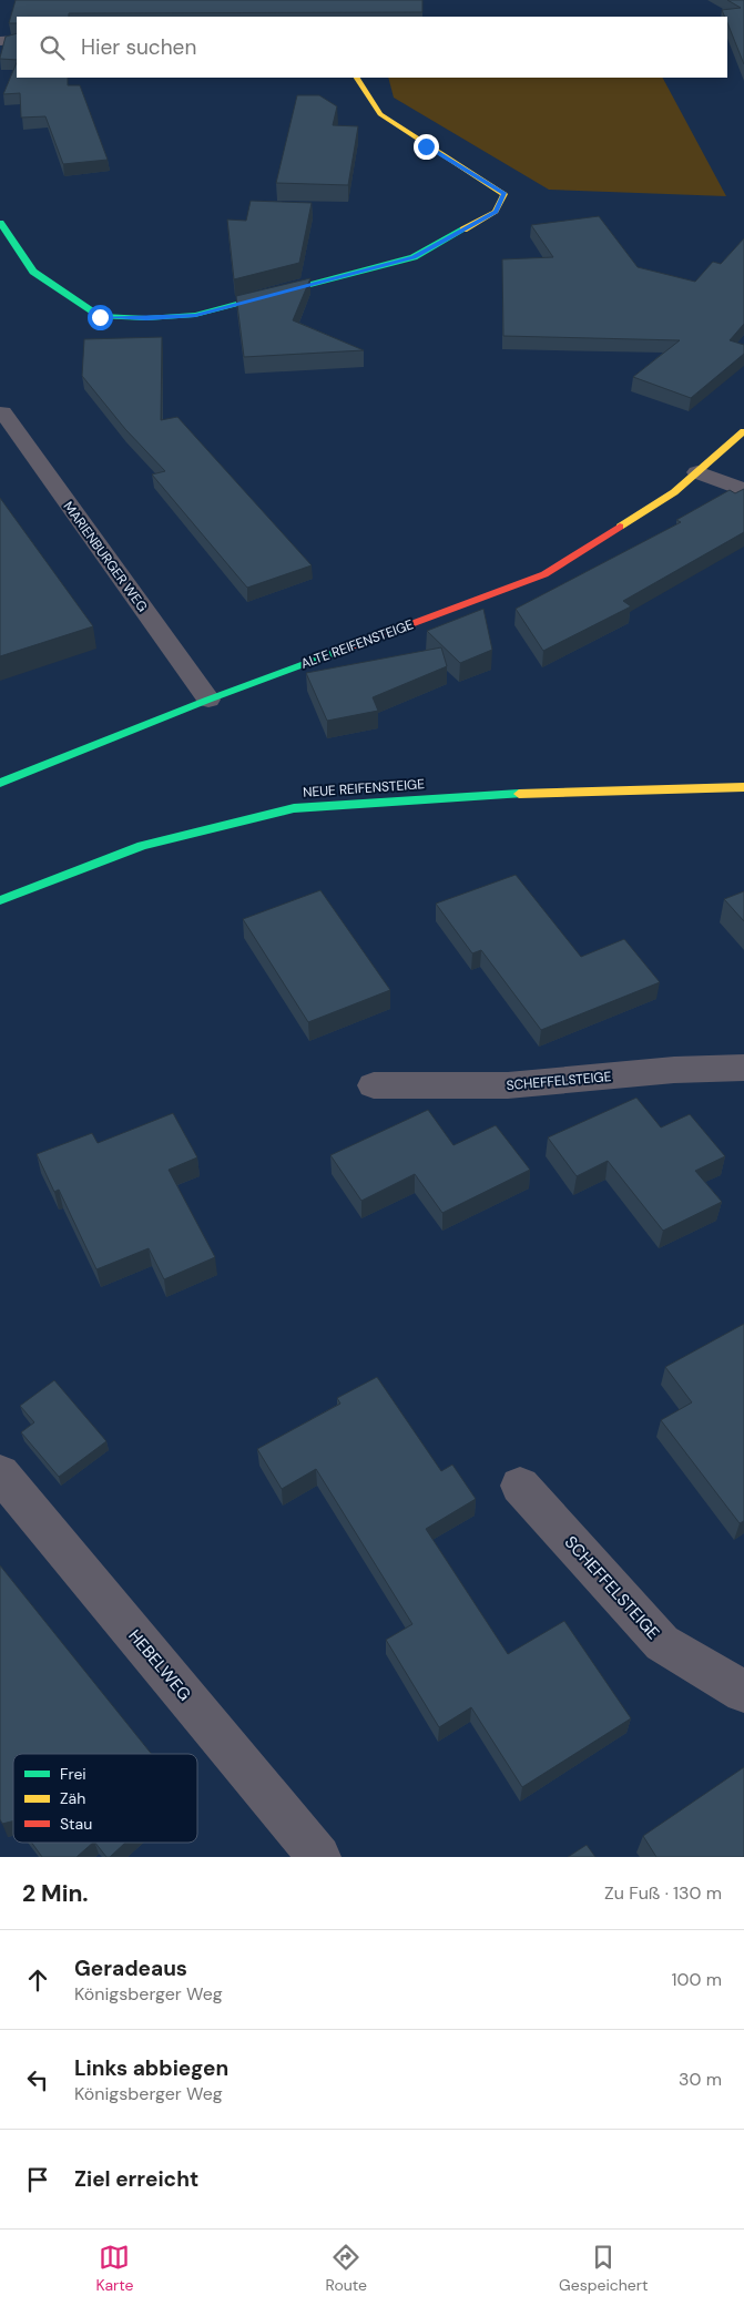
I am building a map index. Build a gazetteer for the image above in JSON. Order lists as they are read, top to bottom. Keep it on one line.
{"streets":{"street":["ALTE REIFENSTEIGE","NEUE REIFENSTEIGE","SCHEFFELSTEIGE","HEBELWEG"],"lane":["MARIENBURGER WEG"]},"crossings":[["MARIENBURGER WEG","ALTE REIFENSTEIGE"]],"legend":["Frei","Zäh","Stau"],"page":{"search":"Hier suchen","heading":["2 Min.","Zu Fuß · 130 m"],"list":[["Geradeaus","Königsberger Weg","100 m"],["Links abbiegen","Königsberger Weg","30 m"],"Ziel erreicht"],"nav":["Karte","Route","Gespeichert"]}}
